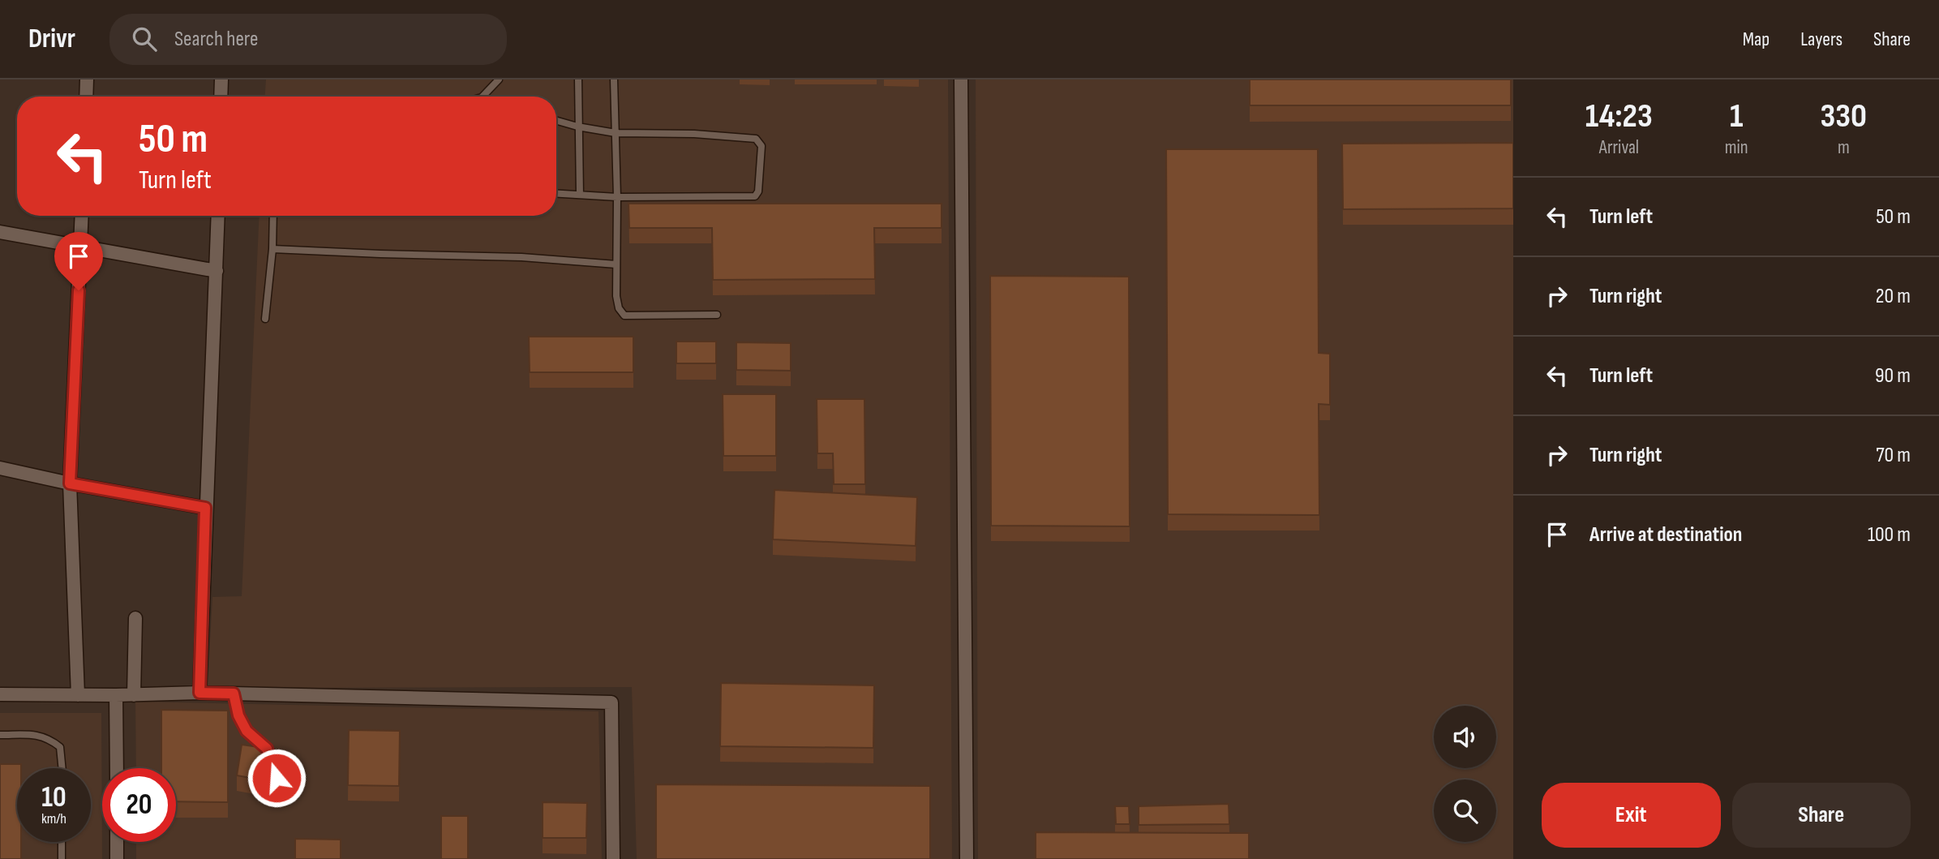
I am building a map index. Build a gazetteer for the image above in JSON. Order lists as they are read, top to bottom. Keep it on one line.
{"page":{"header":"Drivr","search":"Search here","nav":["Map","Layers","Share"],"eta":["14:23","Arrival","1","min","330","m"],"turn":["50 m","Turn left"],"list":[{"name":"Turn left","value":"50 m"},{"name":"Turn right","value":"20 m"},{"name":"Turn left","value":"90 m"},{"name":"Turn right","value":"70 m"},{"name":"Arrive at destination","value":"100 m"}],"speed":"10 km/h","limit":"20","buttons":["Exit","Share"]}}
